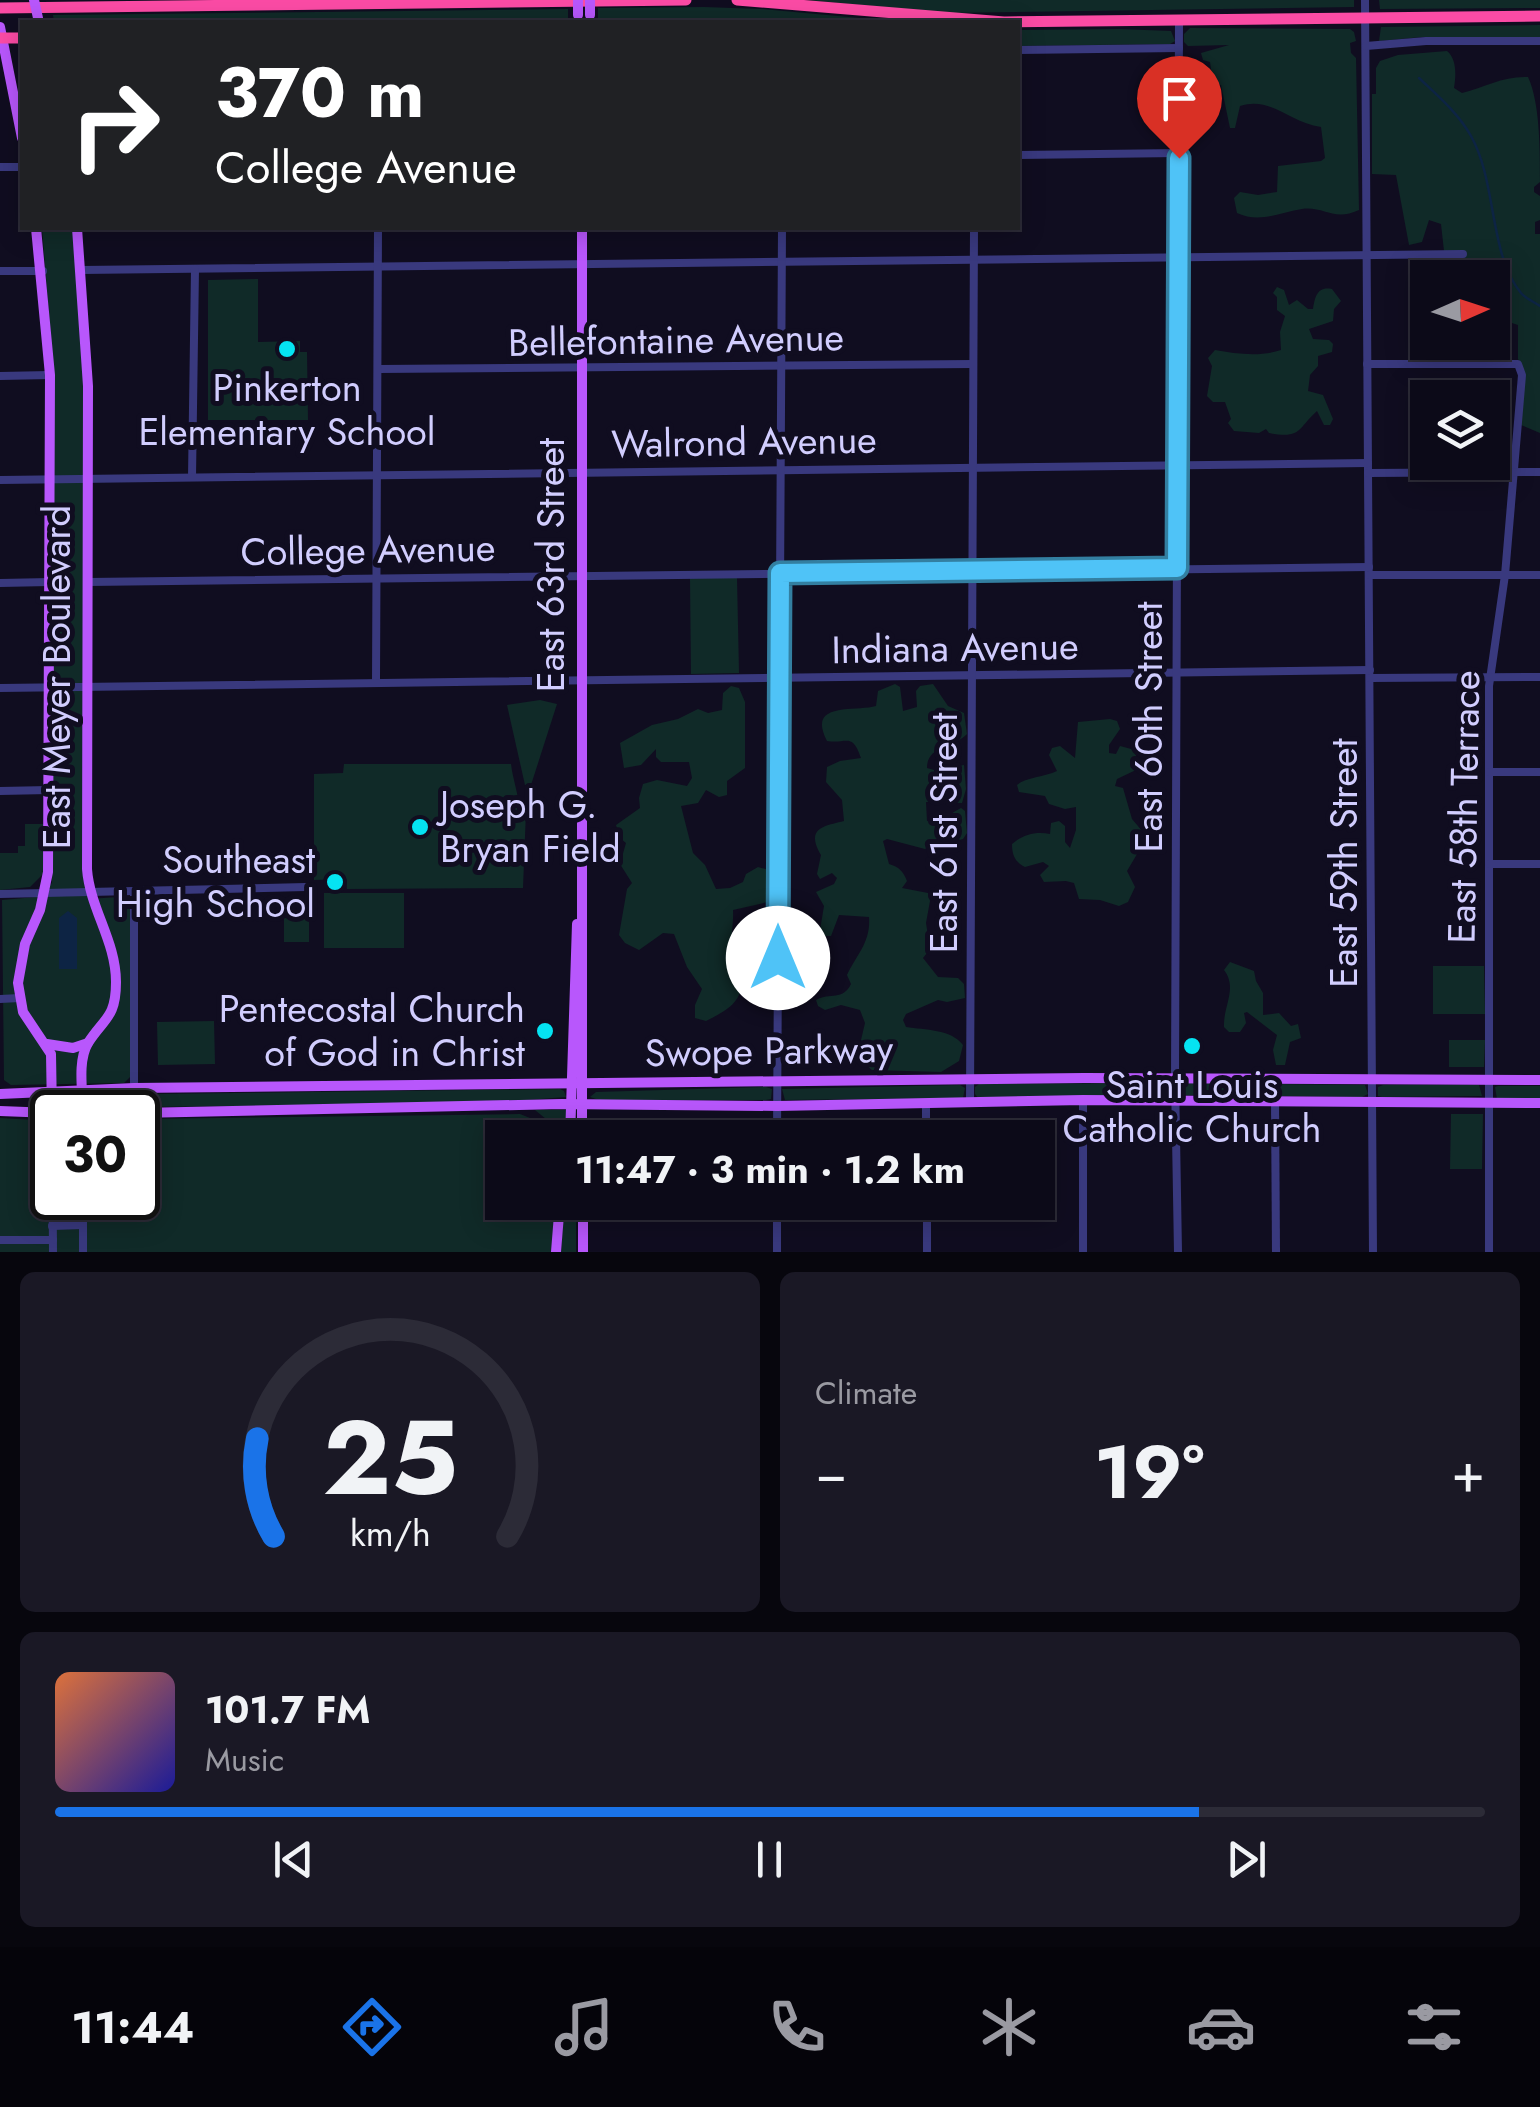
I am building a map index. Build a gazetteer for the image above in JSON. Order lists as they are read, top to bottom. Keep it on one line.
{"streets":{"main road":["East 63rd Street","East Meyer Boulevard","Swope Parkway"],"street":["Bellefontaine Avenue","Walrond Avenue","College Avenue","Indiana Avenue","East 60th Street","East 58th Terrace","East 61st Street","East 59th Street"]},"crossings":[["Bellefontaine Avenue","East 63rd Street"],["Bellefontaine Avenue","East 61st Street"],["Walrond Avenue","East 63rd Street"],["Walrond Avenue","East Meyer Boulevard"],["Walrond Avenue","East 60th Street"],["Walrond Avenue","East 61st Street"],["Walrond Avenue","East 59th Street"],["College Avenue","East 63rd Street"],["College Avenue","East Meyer Boulevard"],["College Avenue","East 60th Street"],["College Avenue","East 58th Terrace"],["College Avenue","East 61st Street"],["College Avenue","East 59th Street"],["East 63rd Street","Indiana Avenue"],["East 63rd Street","Swope Parkway"],["Indiana Avenue","East Meyer Boulevard"],["Indiana Avenue","East 60th Street"],["Indiana Avenue","East 58th Terrace"],["Indiana Avenue","East 61st Street"],["Indiana Avenue","East 59th Street"],["East 60th Street","Swope Parkway"],["East 58th Terrace","Swope Parkway"],["East 61st Street","Swope Parkway"],["East 59th Street","Swope Parkway"]],"places":["Pinkerton Elementary School","Joseph G. Bryan Field","Southeast High School","Pentecostal Church of God in Christ","Saint Louis Catholic Church"],"north":"right","page":{"turn":["370 m","College Avenue"],"limit":"30","trip":"11:47 · 3 min · 1.2 km","tile":"Climate","heat":["−","19°","+"],"song":["101.7 FM","Music"],"tabs":"11:44","gauge":["25","km/h"]}}
